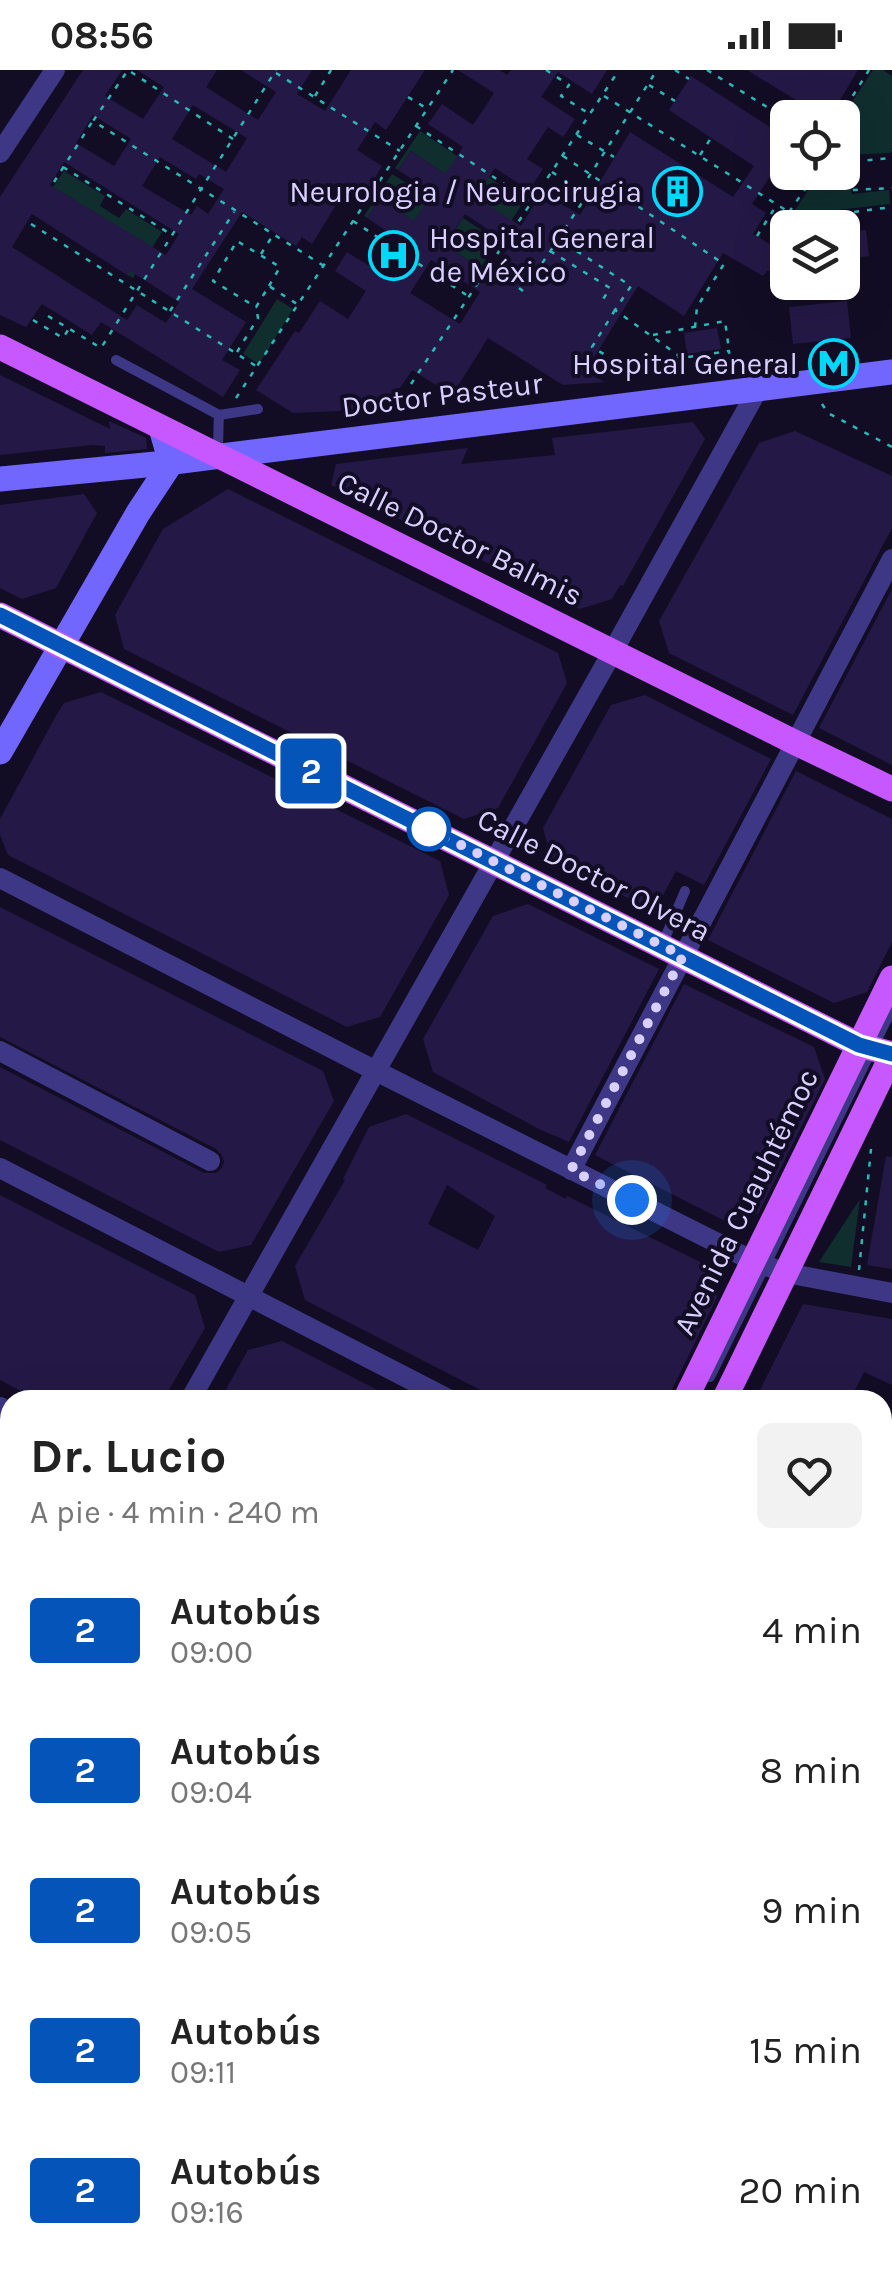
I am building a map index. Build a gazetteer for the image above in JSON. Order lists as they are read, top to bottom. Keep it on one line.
{"streets":{"main road":["Calle Doctor Balmis","Calle Doctor Olvera","Avenida Cuauhtémoc"],"street":["Doctor Pasteur"]},"crossings":[["Doctor Pasteur","Calle Doctor Balmis"],["Calle Doctor Olvera","Avenida Cuauhtémoc"]],"places":{"building":["Neurologia / Neurocirugia"],"hospital":["Hospital General de México"],"metro station":["Hospital General"]},"lines":["bus line 2"],"page":{"status":"08:56","on_map":"2","heading":["Dr. Lucio","A pie · 4 min · 240 m"],"list":[{"mark":"2","name":"Autobús","note":"09:00","value":"4 min"},{"mark":"2","name":"Autobús","note":"09:04","value":"8 min"},{"mark":"2","name":"Autobús","note":"09:05","value":"9 min"},{"mark":"2","name":"Autobús","note":"09:11","value":"15 min"},{"mark":"2","name":"Autobús","note":"09:16","value":"20 min"}]}}
